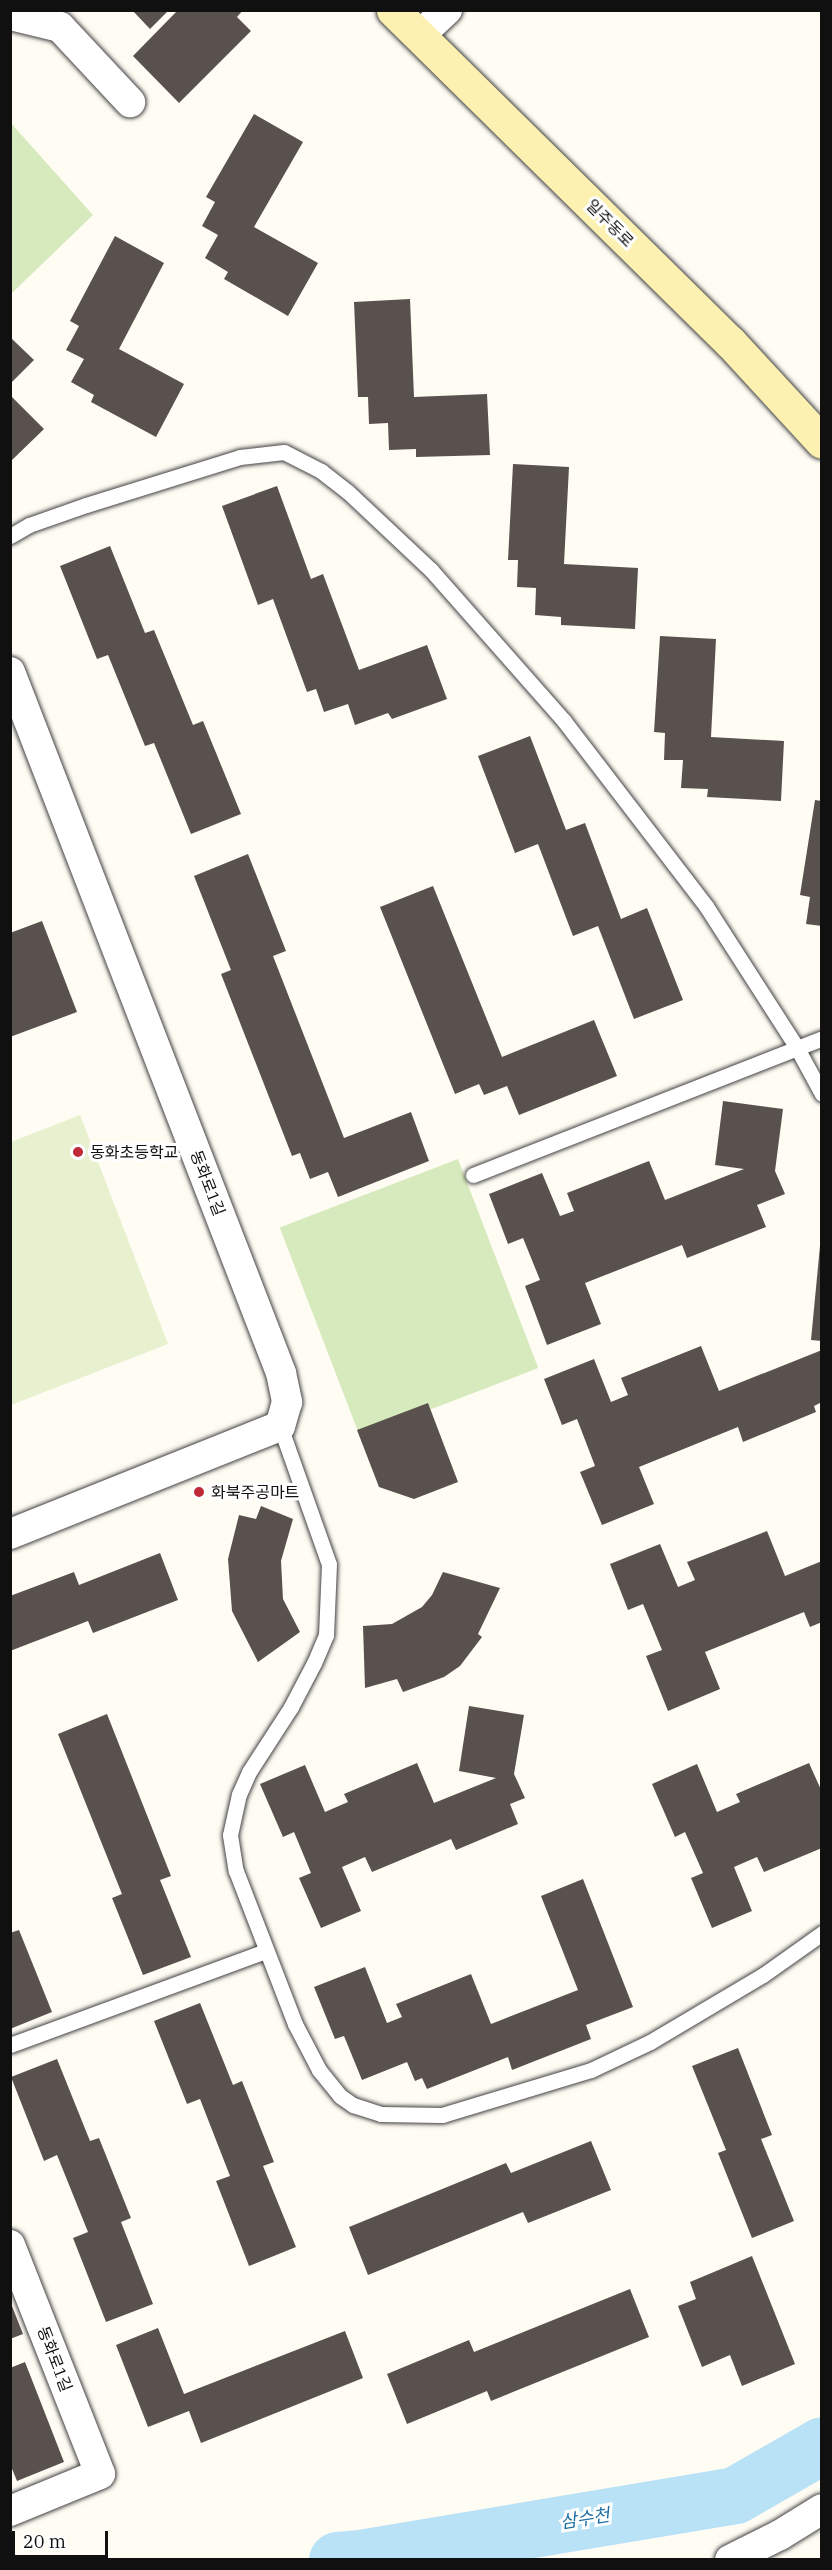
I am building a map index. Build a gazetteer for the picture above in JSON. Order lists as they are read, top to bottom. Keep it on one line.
{"streets":{"main road":["일주동로"],"street":["동화로1길"]},"water":["삼수천"],"places":["동화초등학교","화북주공마트"],"scale_bar":"20 m"}
